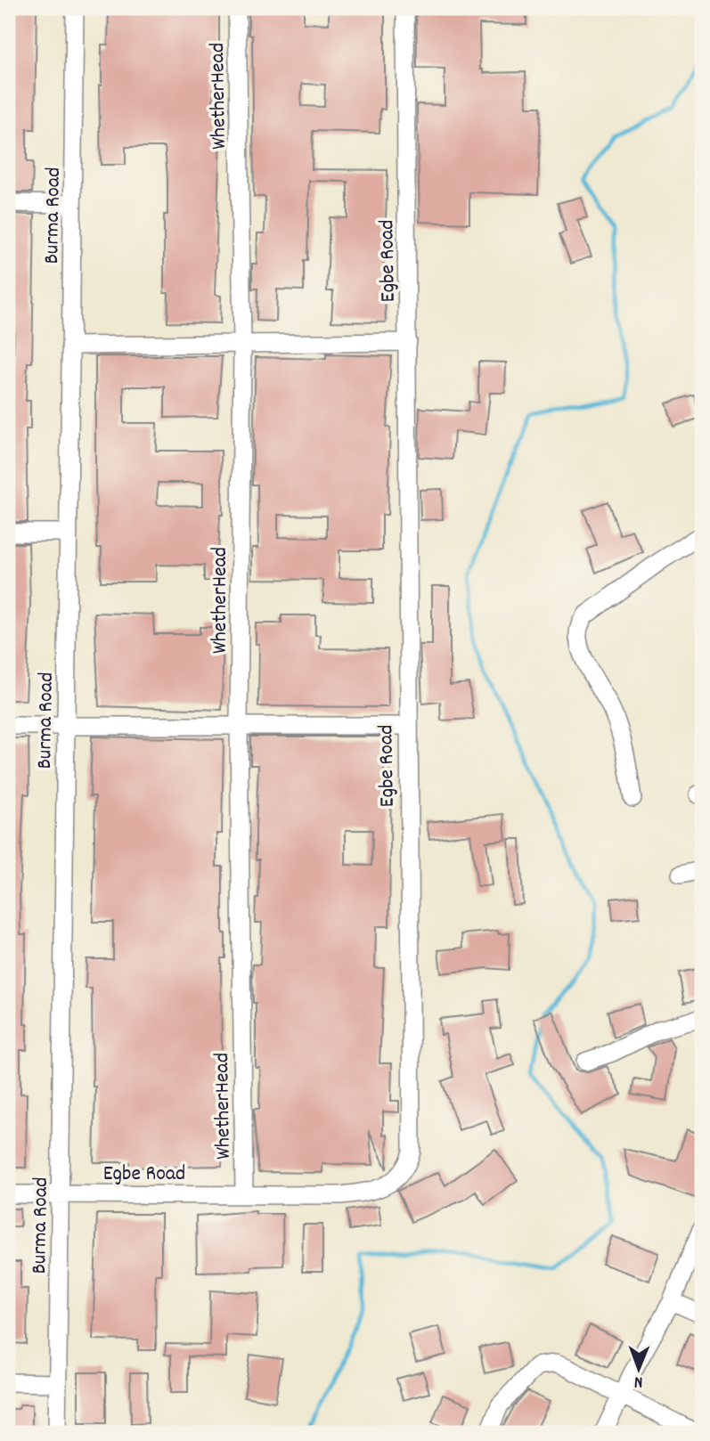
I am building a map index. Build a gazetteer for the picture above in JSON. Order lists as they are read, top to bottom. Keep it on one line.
{"streets":{"street":["WhetherHead","Burma Road","Egbe Road"]},"crossings":[["WhetherHead","Egbe Road"],["Burma Road","Egbe Road"]],"north":"bottom"}
